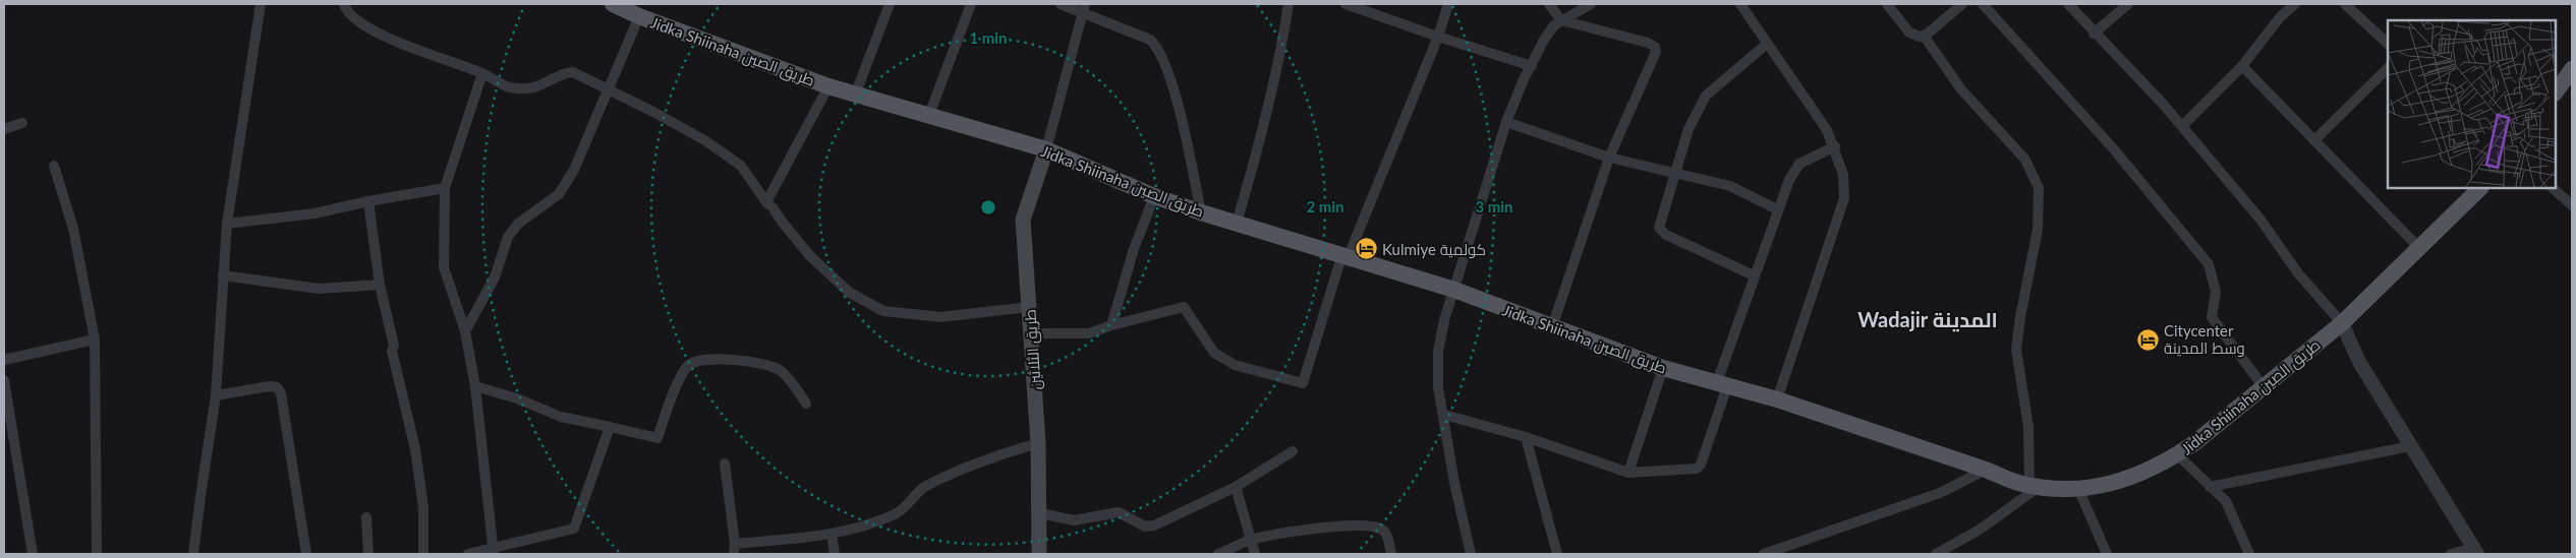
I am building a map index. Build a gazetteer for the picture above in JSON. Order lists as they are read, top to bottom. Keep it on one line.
{"streets":{"main road":["Jidka Shiinaha طريق الصين","طريق الثلاثين"]},"crossings":[["Jidka Shiinaha طريق الصين","طريق الثلاثين"]],"districts":["Wadajir المدينة"],"places":{"hotel":["Kulmiye كولمية","Citycenter وسط المدينة"]},"rings":["1 min","2 min","3 min"]}
